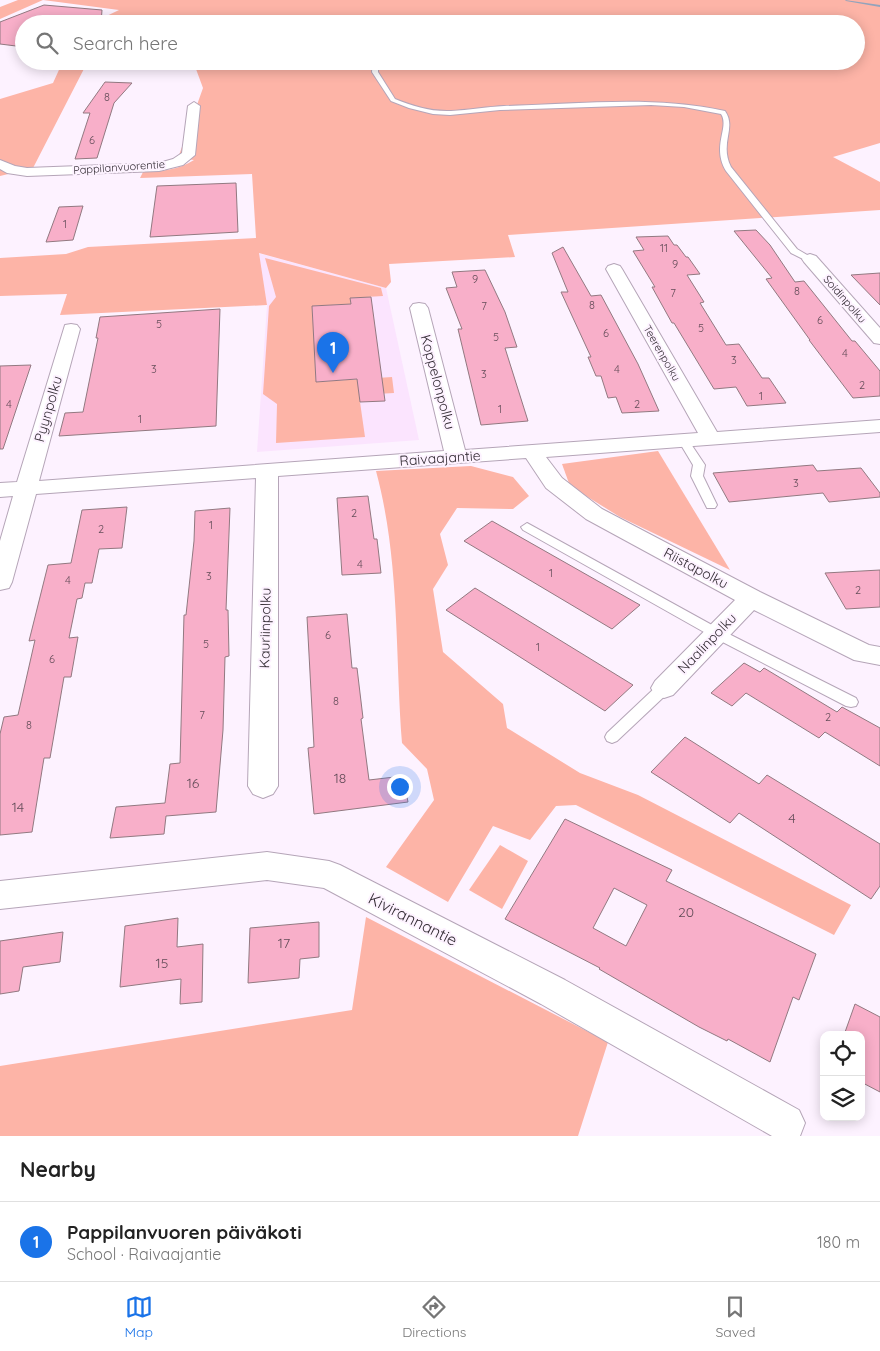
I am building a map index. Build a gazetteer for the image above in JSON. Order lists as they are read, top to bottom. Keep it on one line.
{"streets":{"street":["Pappilanvuorentie","Soidinpolku","Teerenpolku","Koppelonpolku","Pyynpolku","Raivaajantie","Riistapolku","Kauriinpolku","Naalinpolku","Kivirannantie"]},"crossings":[["Teerenpolku","Raivaajantie"],["Koppelonpolku","Raivaajantie"],["Pyynpolku","Raivaajantie"],["Raivaajantie","Riistapolku"],["Raivaajantie","Kauriinpolku"],["Riistapolku","Naalinpolku"]],"house_numbers":["8","6","1","11","9","9","8","7","8","7","6","5","5","6","5","4","3","3","4","3","2","1","4","2","1","1","3","2","1","2","4","1","3","4","2","6","5","1","6","8","7","2","8","18","16","14","4","20","17","15"],"page":{"search":"Search here","pins":"1","heading":"Nearby","list":[{"mark":"1","name":"Pappilanvuoren päiväkoti","note":"School · Raivaajantie","value":"180 m"}],"nav":["Map","Directions","Saved"]}}
